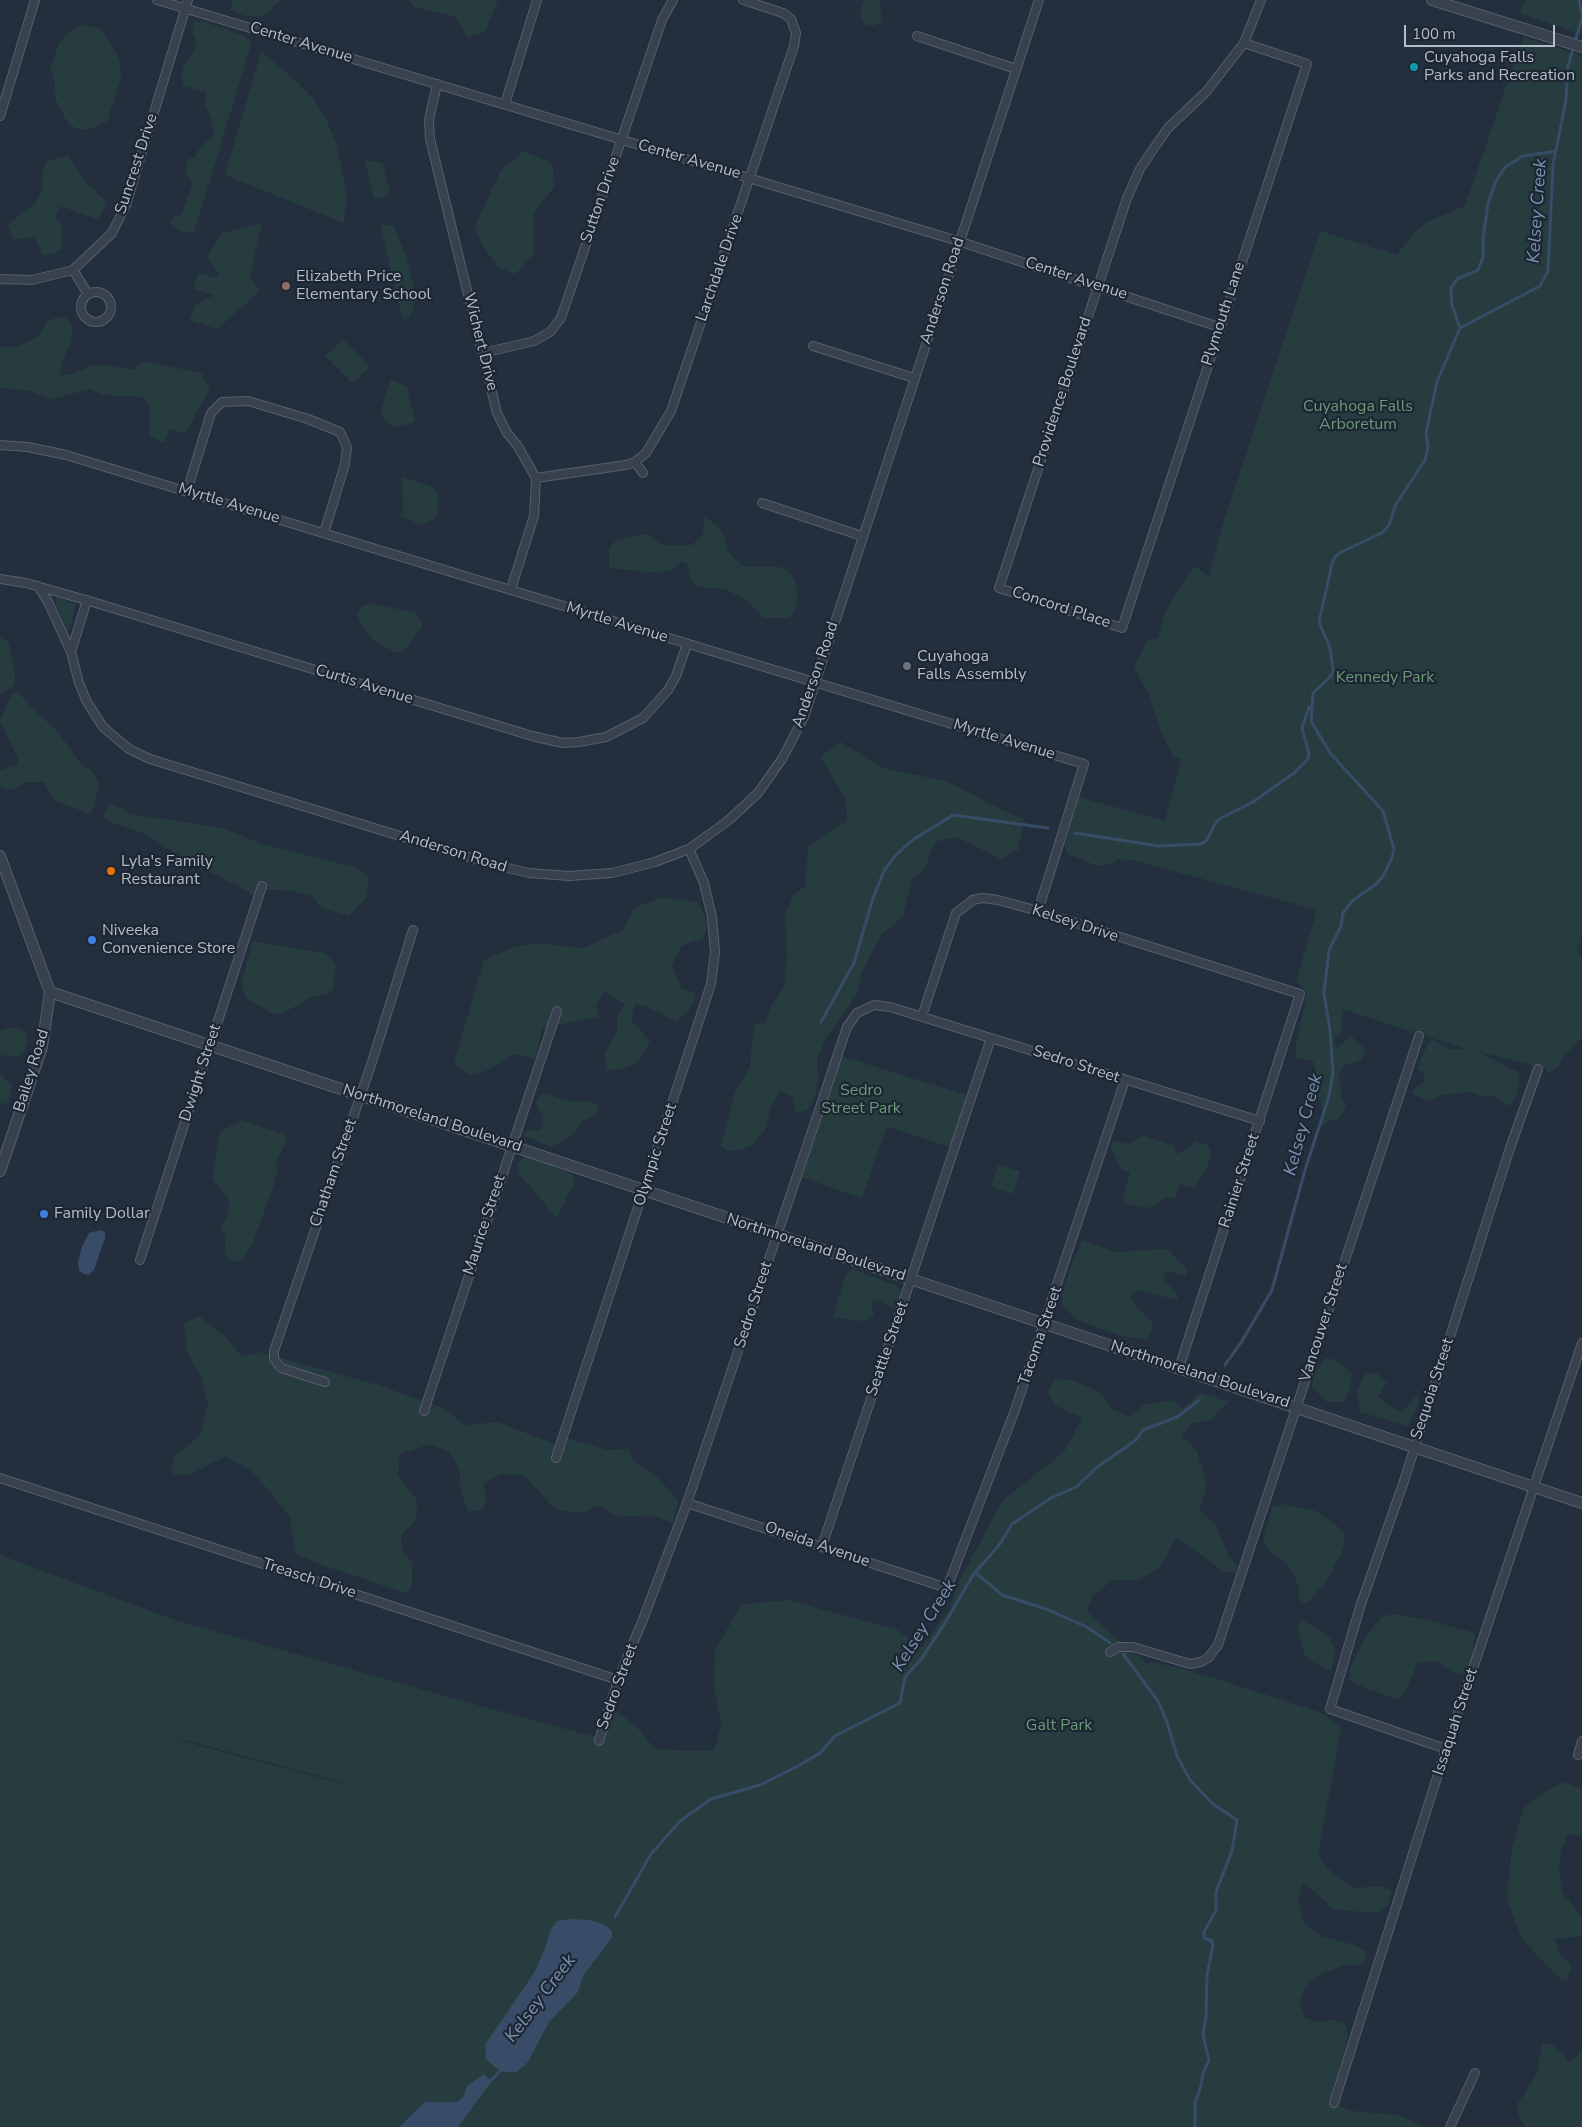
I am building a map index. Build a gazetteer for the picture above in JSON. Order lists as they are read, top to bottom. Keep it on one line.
{"streets":{"street":["Center Avenue","Suncrest Drive","Sutton Drive","Larchdale Drive","Anderson Road","Plymouth Lane","Wichert Drive","Providence Boulevard","Myrtle Avenue","Concord Place","Curtis Avenue","Kelsey Drive","Sedro Street","Bailey Road","Dwight Street","Northmoreland Boulevard","Olympic Street","Chatham Street","Rainier Street","Maurice Street","Vancouver Street","Tacoma Street","Seattle Street","Sequoia Street","Oneida Avenue","Treasch Drive","Issaquah Street"]},"crossings":[["Center Avenue","Suncrest Drive"],["Center Avenue","Sutton Drive"],["Center Avenue","Larchdale Drive"],["Center Avenue","Anderson Road"],["Center Avenue","Plymouth Lane"],["Center Avenue","Wichert Drive"],["Center Avenue","Providence Boulevard"],["Sutton Drive","Wichert Drive"],["Anderson Road","Myrtle Avenue"],["Anderson Road","Curtis Avenue"],["Anderson Road","Olympic Street"],["Plymouth Lane","Providence Boulevard"],["Plymouth Lane","Concord Place"],["Providence Boulevard","Concord Place"],["Myrtle Avenue","Curtis Avenue"],["Myrtle Avenue","Kelsey Drive"],["Kelsey Drive","Sedro Street"],["Kelsey Drive","Rainier Street"],["Sedro Street","Northmoreland Boulevard"],["Sedro Street","Rainier Street"],["Sedro Street","Tacoma Street"],["Sedro Street","Seattle Street"],["Sedro Street","Oneida Avenue"],["Sedro Street","Treasch Drive"],["Bailey Road","Northmoreland Boulevard"],["Dwight Street","Northmoreland Boulevard"],["Northmoreland Boulevard","Olympic Street"],["Northmoreland Boulevard","Chatham Street"],["Northmoreland Boulevard","Rainier Street"],["Northmoreland Boulevard","Maurice Street"],["Northmoreland Boulevard","Vancouver Street"],["Northmoreland Boulevard","Tacoma Street"],["Northmoreland Boulevard","Seattle Street"],["Northmoreland Boulevard","Sequoia Street"],["Northmoreland Boulevard","Issaquah Street"],["Tacoma Street","Oneida Avenue"],["Seattle Street","Oneida Avenue"],["Sequoia Street","Issaquah Street"]],"water":["Kelsey Creek"],"parks":["Cuyahoga Falls Arboretum","Kennedy Park","Sedro Street Park","Galt Park"],"places":["Cuyahoga Falls Parks and Recreation","Elizabeth Price Elementary School","Cuyahoga Falls Assembly","Lyla's Family Restaurant","Niveeka Convenience Store","Family Dollar"],"scale_bar":"100 m"}
